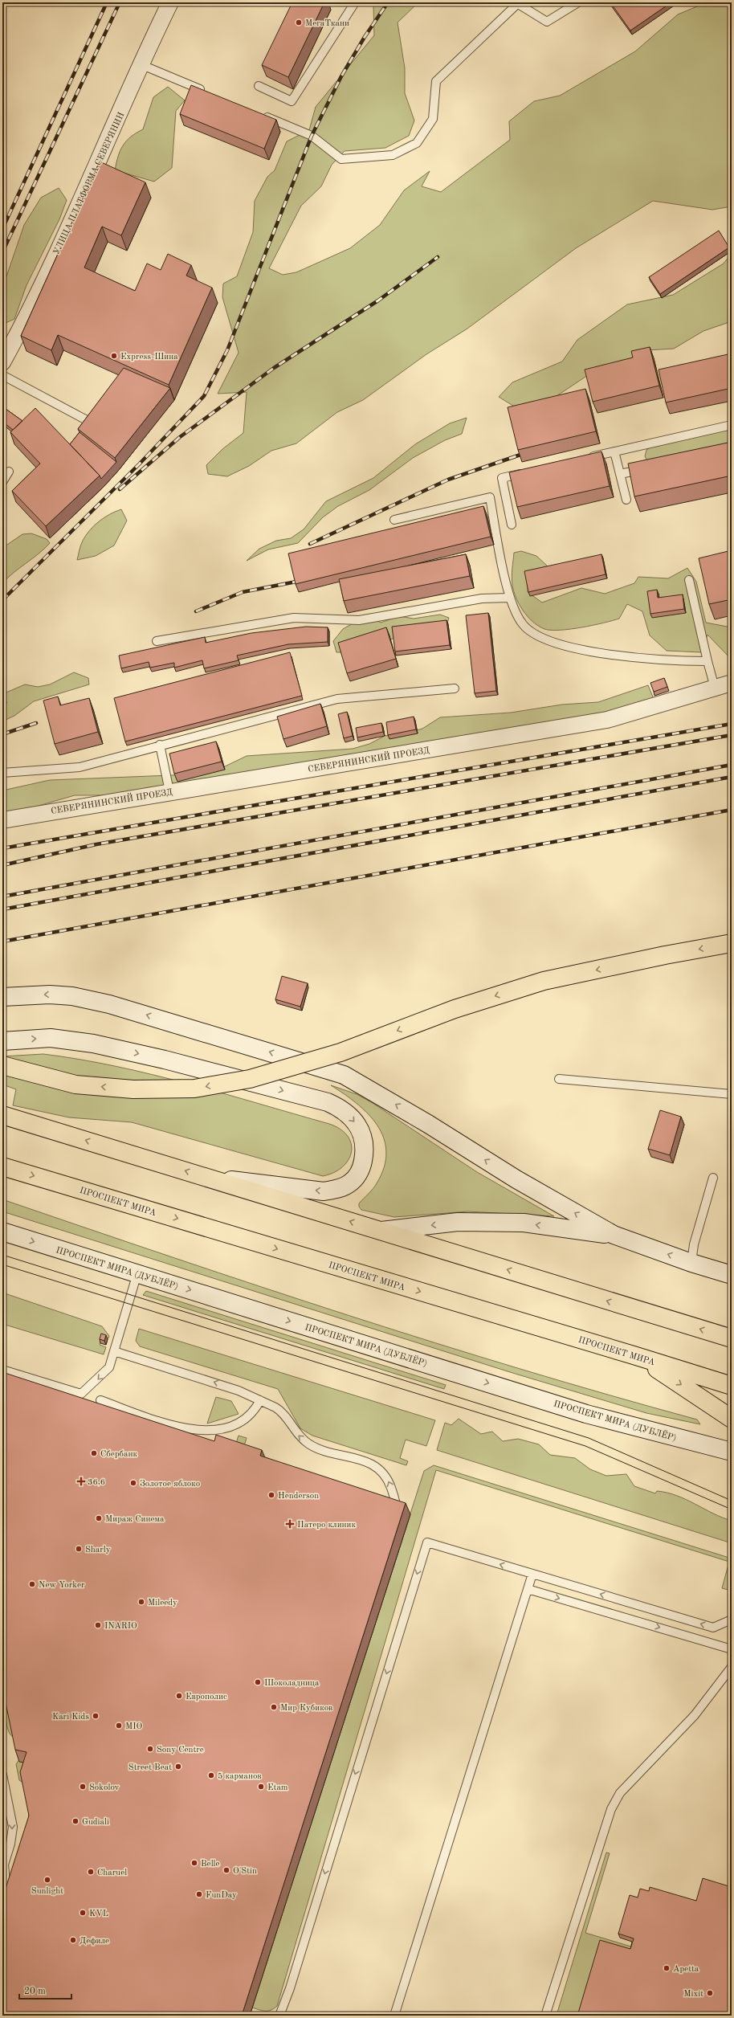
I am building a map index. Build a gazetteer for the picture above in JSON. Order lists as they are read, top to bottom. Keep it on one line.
{"streets":{"main road":["ПРОСПЕКТ МИРА","ПРОСПЕКТ МИРА (ДУБЛЁР)"],"street":["УЛИЦА ПЛАТФОРМА СЕВЕРЯНИН","СЕВЕРЯНИНСКИЙ ПРОЕЗД"]},"places":{"other":["МегаТкани","Express-Шина","Сбербанк","Золотое яблоко","Henderson","Мираж Синема","Sharly","New Yorker","Mileedy","INARIO","Шоколадница","Европолис","Мир Кубиков","Kari Kids","MIO","Sony Centre","Street Beat","5 карманов","Sokolov","Etam","Gudiali","Belle","O'Stin","Charuel","Sunlight","FunDay","KVL","Дефиле","Apetta","Mixit"],"health":["36,6","Патеро клиник"]},"scale_bar":"20 m"}
